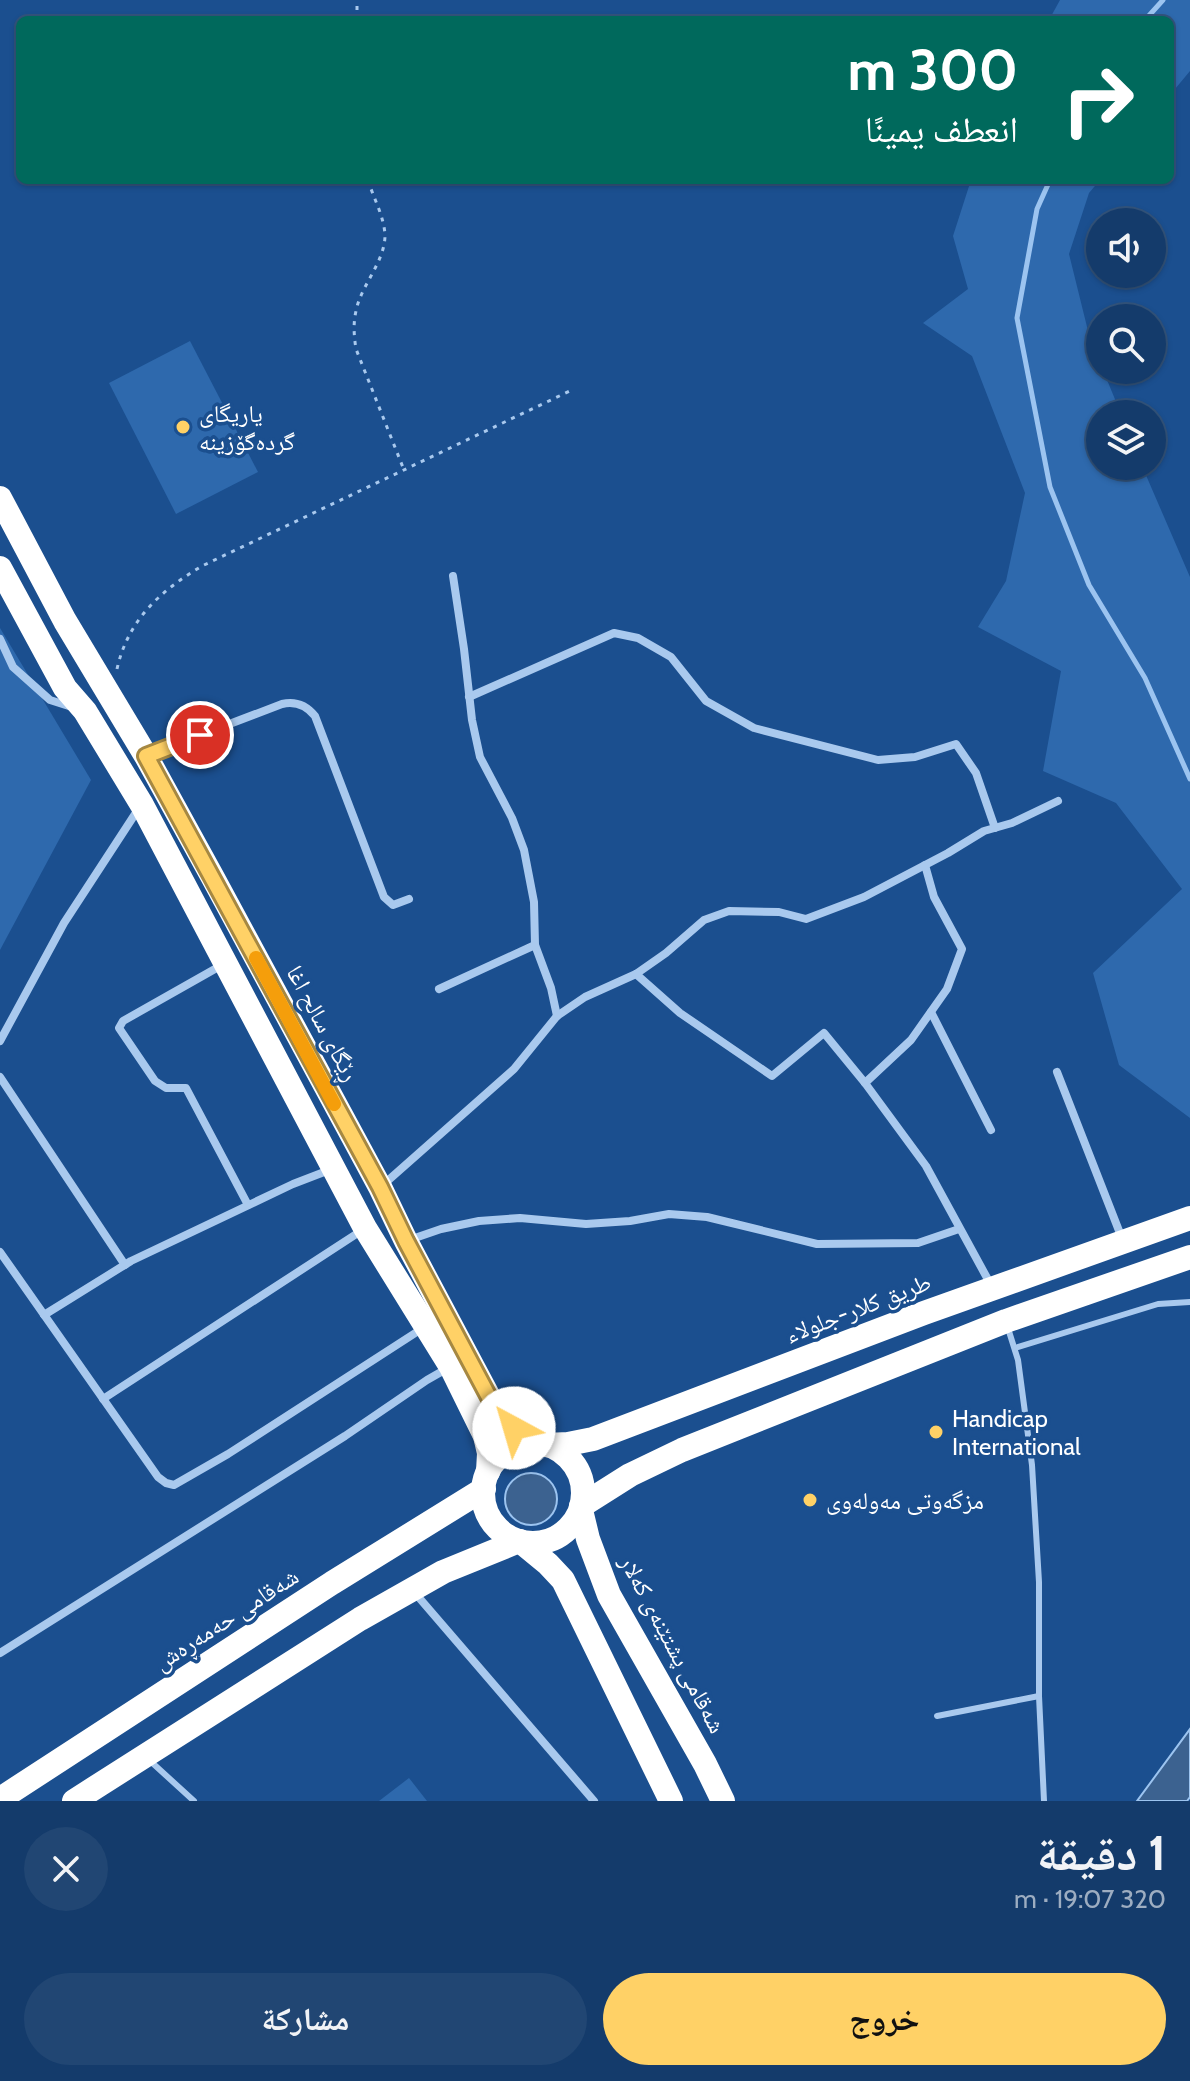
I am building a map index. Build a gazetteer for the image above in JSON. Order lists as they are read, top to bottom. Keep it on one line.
{"streets":{"highway":["ڕێگای سالح اغا","طريق كلار-جلولاء","شەقامی حەمەڕەش","شەقامی پشتێنەی کەلار"]},"crossings":[["ڕێگای سالح اغا","طريق كلار-جلولاء"],["ڕێگای سالح اغا","شەقامی حەمەڕەش"],["ڕێگای سالح اغا","شەقامی پشتێنەی کەلار"],["طريق كلار-جلولاء","شەقامی حەمەڕەش"],["طريق كلار-جلولاء","شەقامی پشتێنەی کەلار"],["شەقامی حەمەڕەش","شەقامی پشتێنەی کەلار"]],"places":["یاریگای گردەگۆزینە","Handicap International","مزگەوتی مەولەوی"],"page":{"turn":["300 m","انعطف يمينًا"],"heading":["1 دقيقة","320 m · 19:07"],"buttons":["خروج","مشاركة"]}}
